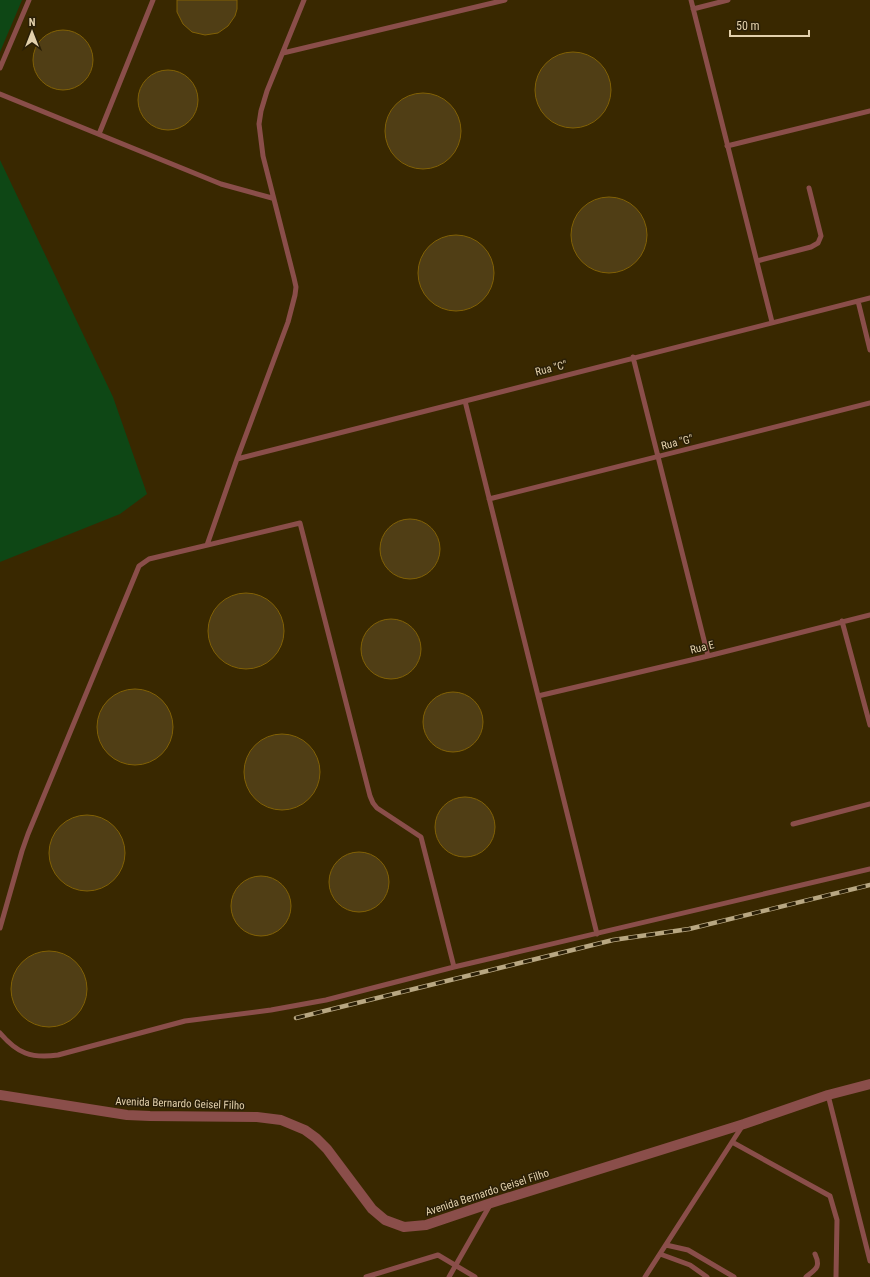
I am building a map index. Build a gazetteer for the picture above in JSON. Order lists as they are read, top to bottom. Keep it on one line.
{"streets":{"street":["Avenida Bernardo Geisel Filho"],"lane":["Rua \"C\"","Rua \"G\"","Rua E"]},"scale_bar":"50 m","north":"top"}
